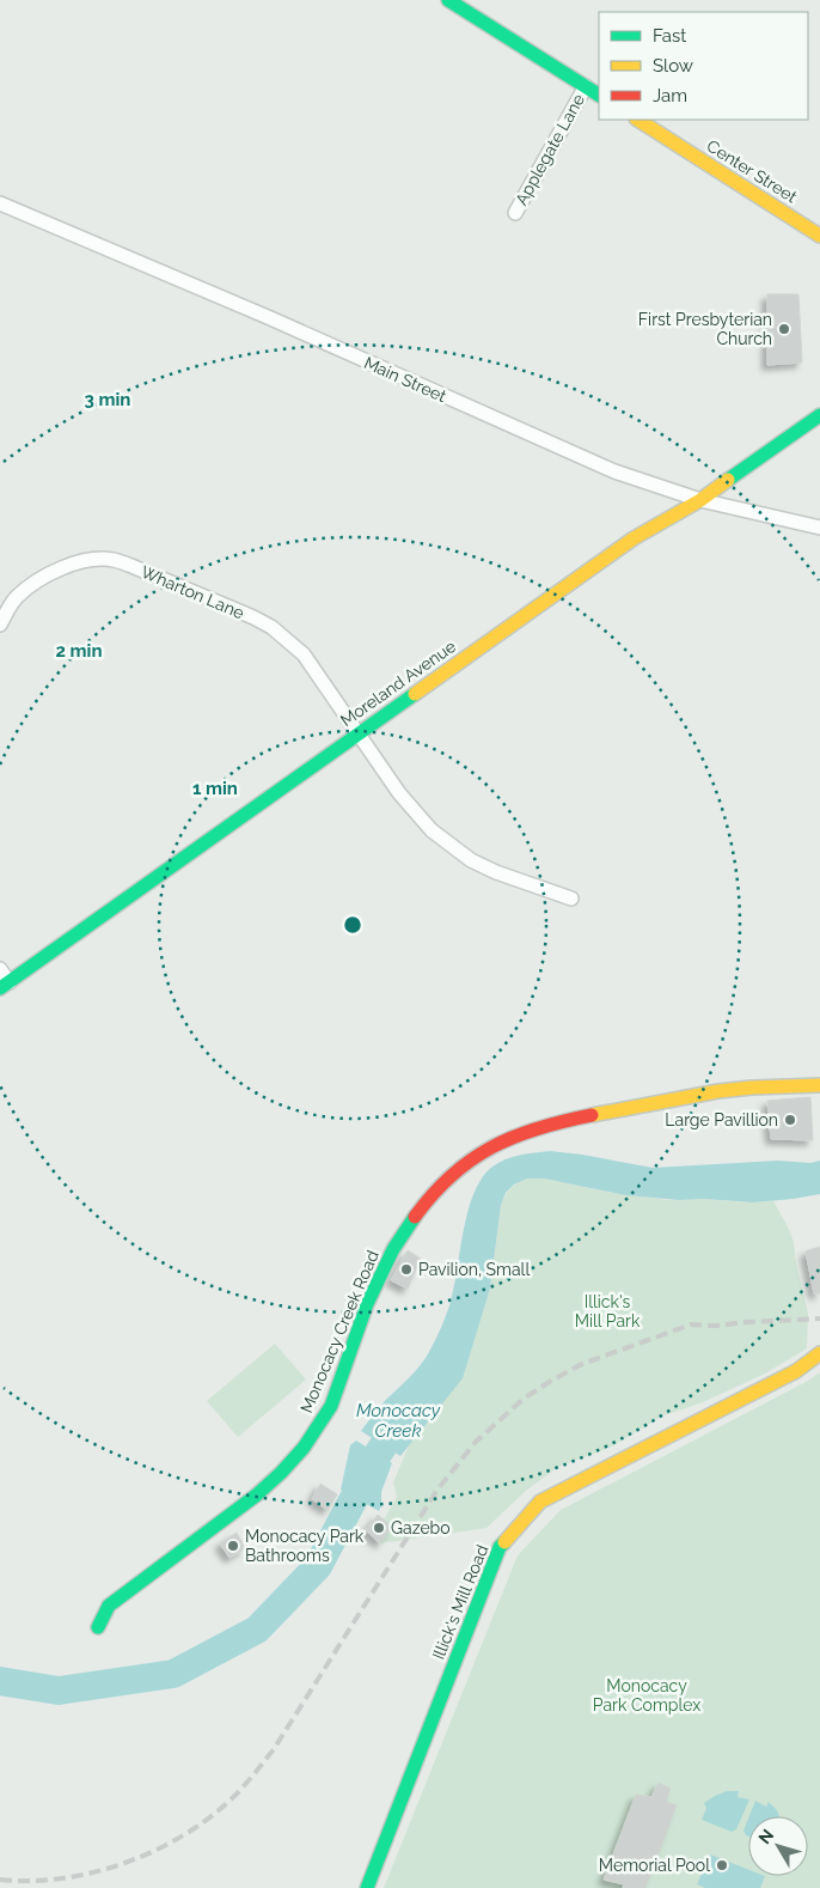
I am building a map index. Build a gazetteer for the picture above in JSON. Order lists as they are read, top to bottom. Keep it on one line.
{"streets":{"street":["Applegate Lane","Center Street","Main Street","Wharton Lane","Moreland Avenue","Monocacy Creek Road","Illick's Mill Road"]},"crossings":[["Main Street","Moreland Avenue"],["Wharton Lane","Moreland Avenue"]],"water":["Monocacy Creek"],"parks":["Illick's Mill Park","Monocacy Park Complex"],"places":["First Presbyterian Church","Large Pavillion","Pavilion, Small","Gazebo","Monocacy Park Bathrooms","Memorial Pool"],"legend":["Fast","Slow","Jam"],"north":"top left","rings":["3 min","2 min","1 min"]}
